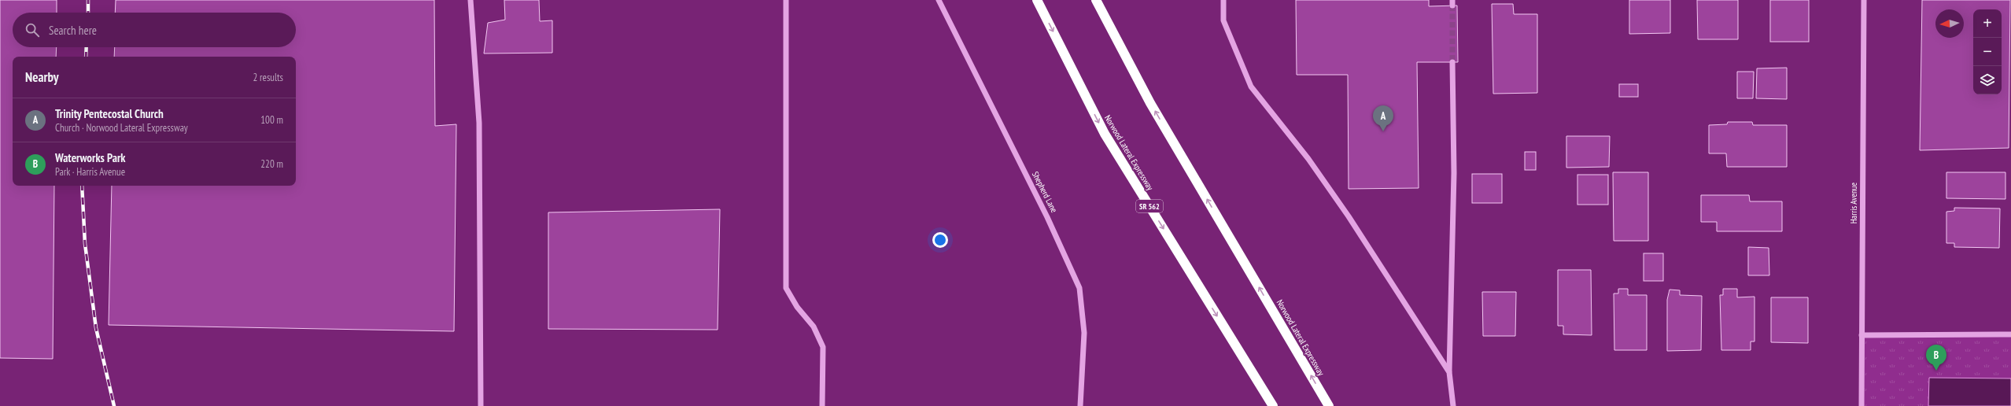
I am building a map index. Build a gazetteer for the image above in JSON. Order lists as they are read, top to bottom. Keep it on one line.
{"streets":{"highway":["Norwood Lateral Expressway","SR 562"],"street":["Shepherd Lane","Harris Avenue"]},"north":"left","page":{"map_buttons":["+","−"],"search":"Search here","heading":["Nearby","2 results"],"list":[{"mark":"A","name":"Trinity Pentecostal Church","note":"Church · Norwood Lateral Expressway","value":"100 m"},{"mark":"B","name":"Waterworks Park","note":"Park · Harris Avenue","value":"220 m"}],"pins":["A","B"]}}
